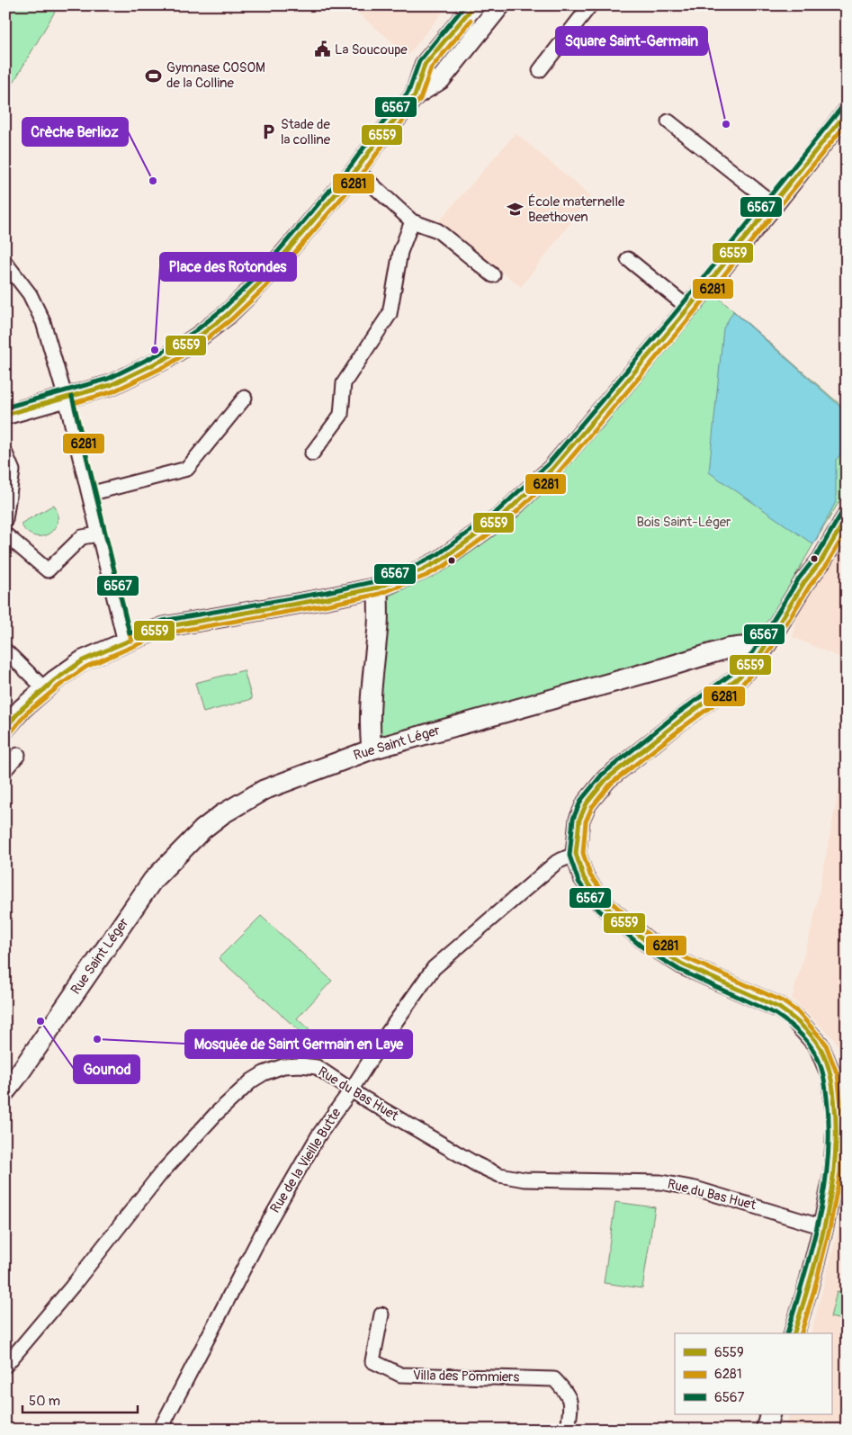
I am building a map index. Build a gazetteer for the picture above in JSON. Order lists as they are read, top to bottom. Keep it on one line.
{"streets":{"street":["Rue Saint Léger","Rue du Bas Huet","Rue de la Vieille Butte","Villa des Pommiers"]},"crossings":[["Rue du Bas Huet","Rue de la Vieille Butte"]],"parks":["Bois Saint-Léger"],"places":{"public building":["La Soucoupe"],"sports":["Gymnase COSOM de la Colline"],"other":["Square Saint-Germain","Crèche Berlioz","Place des Rotondes","Gounod","Mosquée de Saint Germain en Laye"],"parking":["Stade de la colline"],"school or university":["École maternelle Beethoven"]},"lines":["transit line 6559","transit line 6567","transit line 6281"],"legend":["6559","6281","6567"],"scale_bar":"50 m"}
